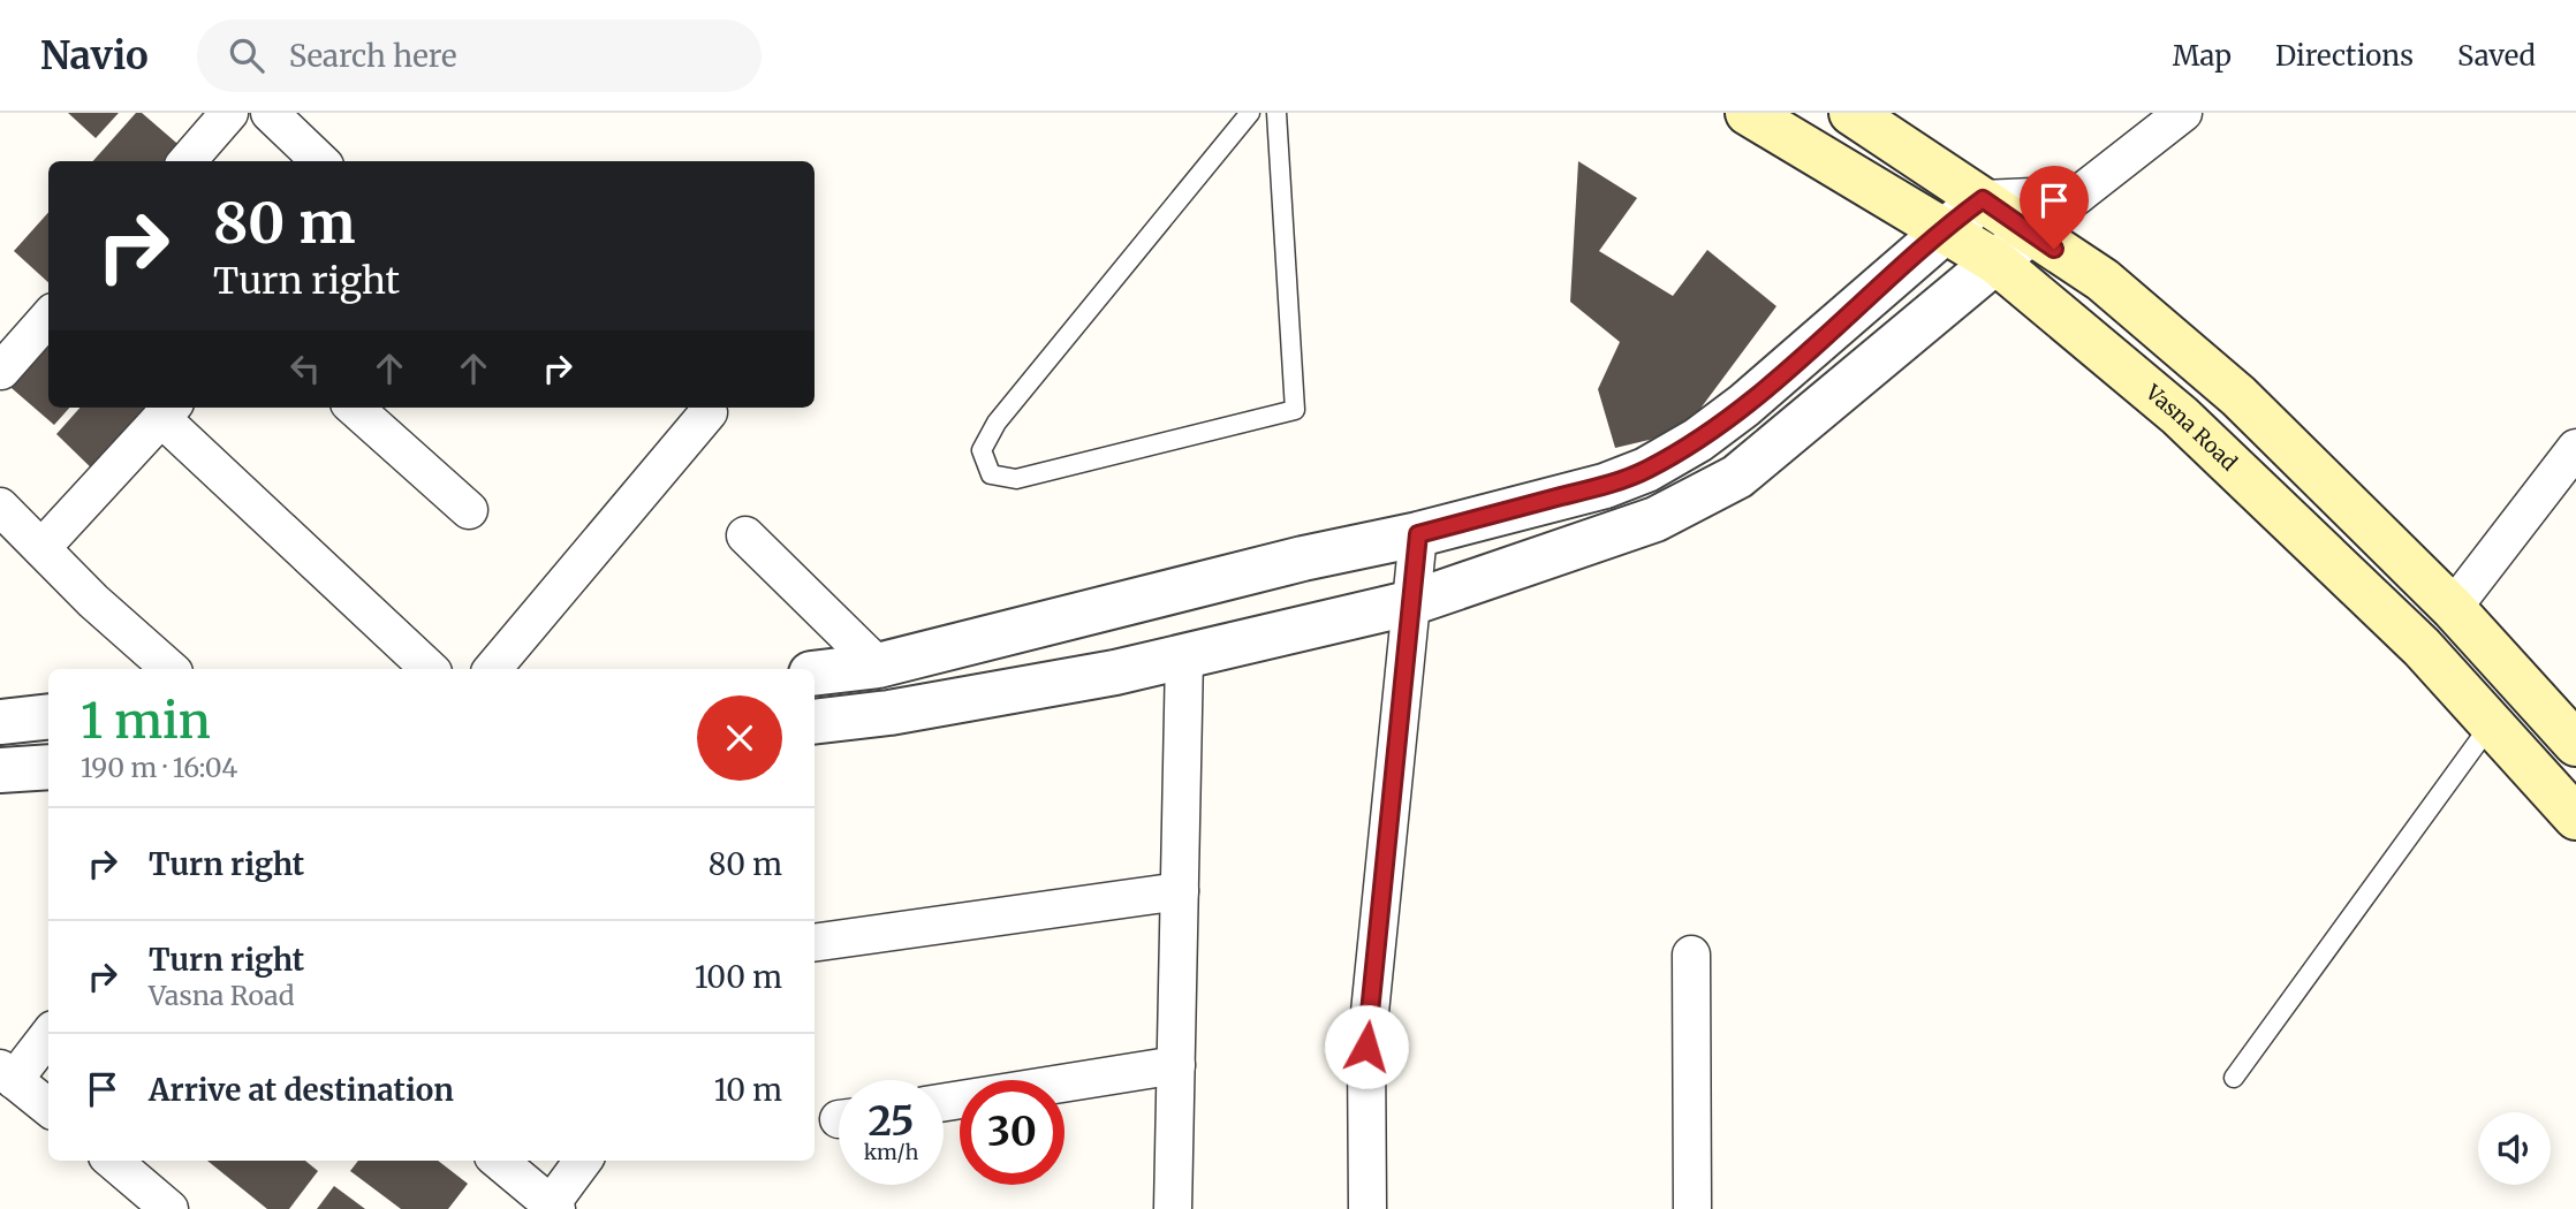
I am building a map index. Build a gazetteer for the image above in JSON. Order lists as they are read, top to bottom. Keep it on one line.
{"streets":{"main road":["Vasna Road"]},"page":{"header":"Navio","search":"Search here","nav":["Map","Directions","Saved"],"turn":["80 m","Turn right"],"heading":["1 min","190 m · 16:04"],"list":[{"name":"Turn right","value":"80 m"},{"name":"Turn right","note":"Vasna Road","value":"100 m"},{"name":"Arrive at destination","value":"10 m"}],"speed":"25 km/h","limit":"30"}}
